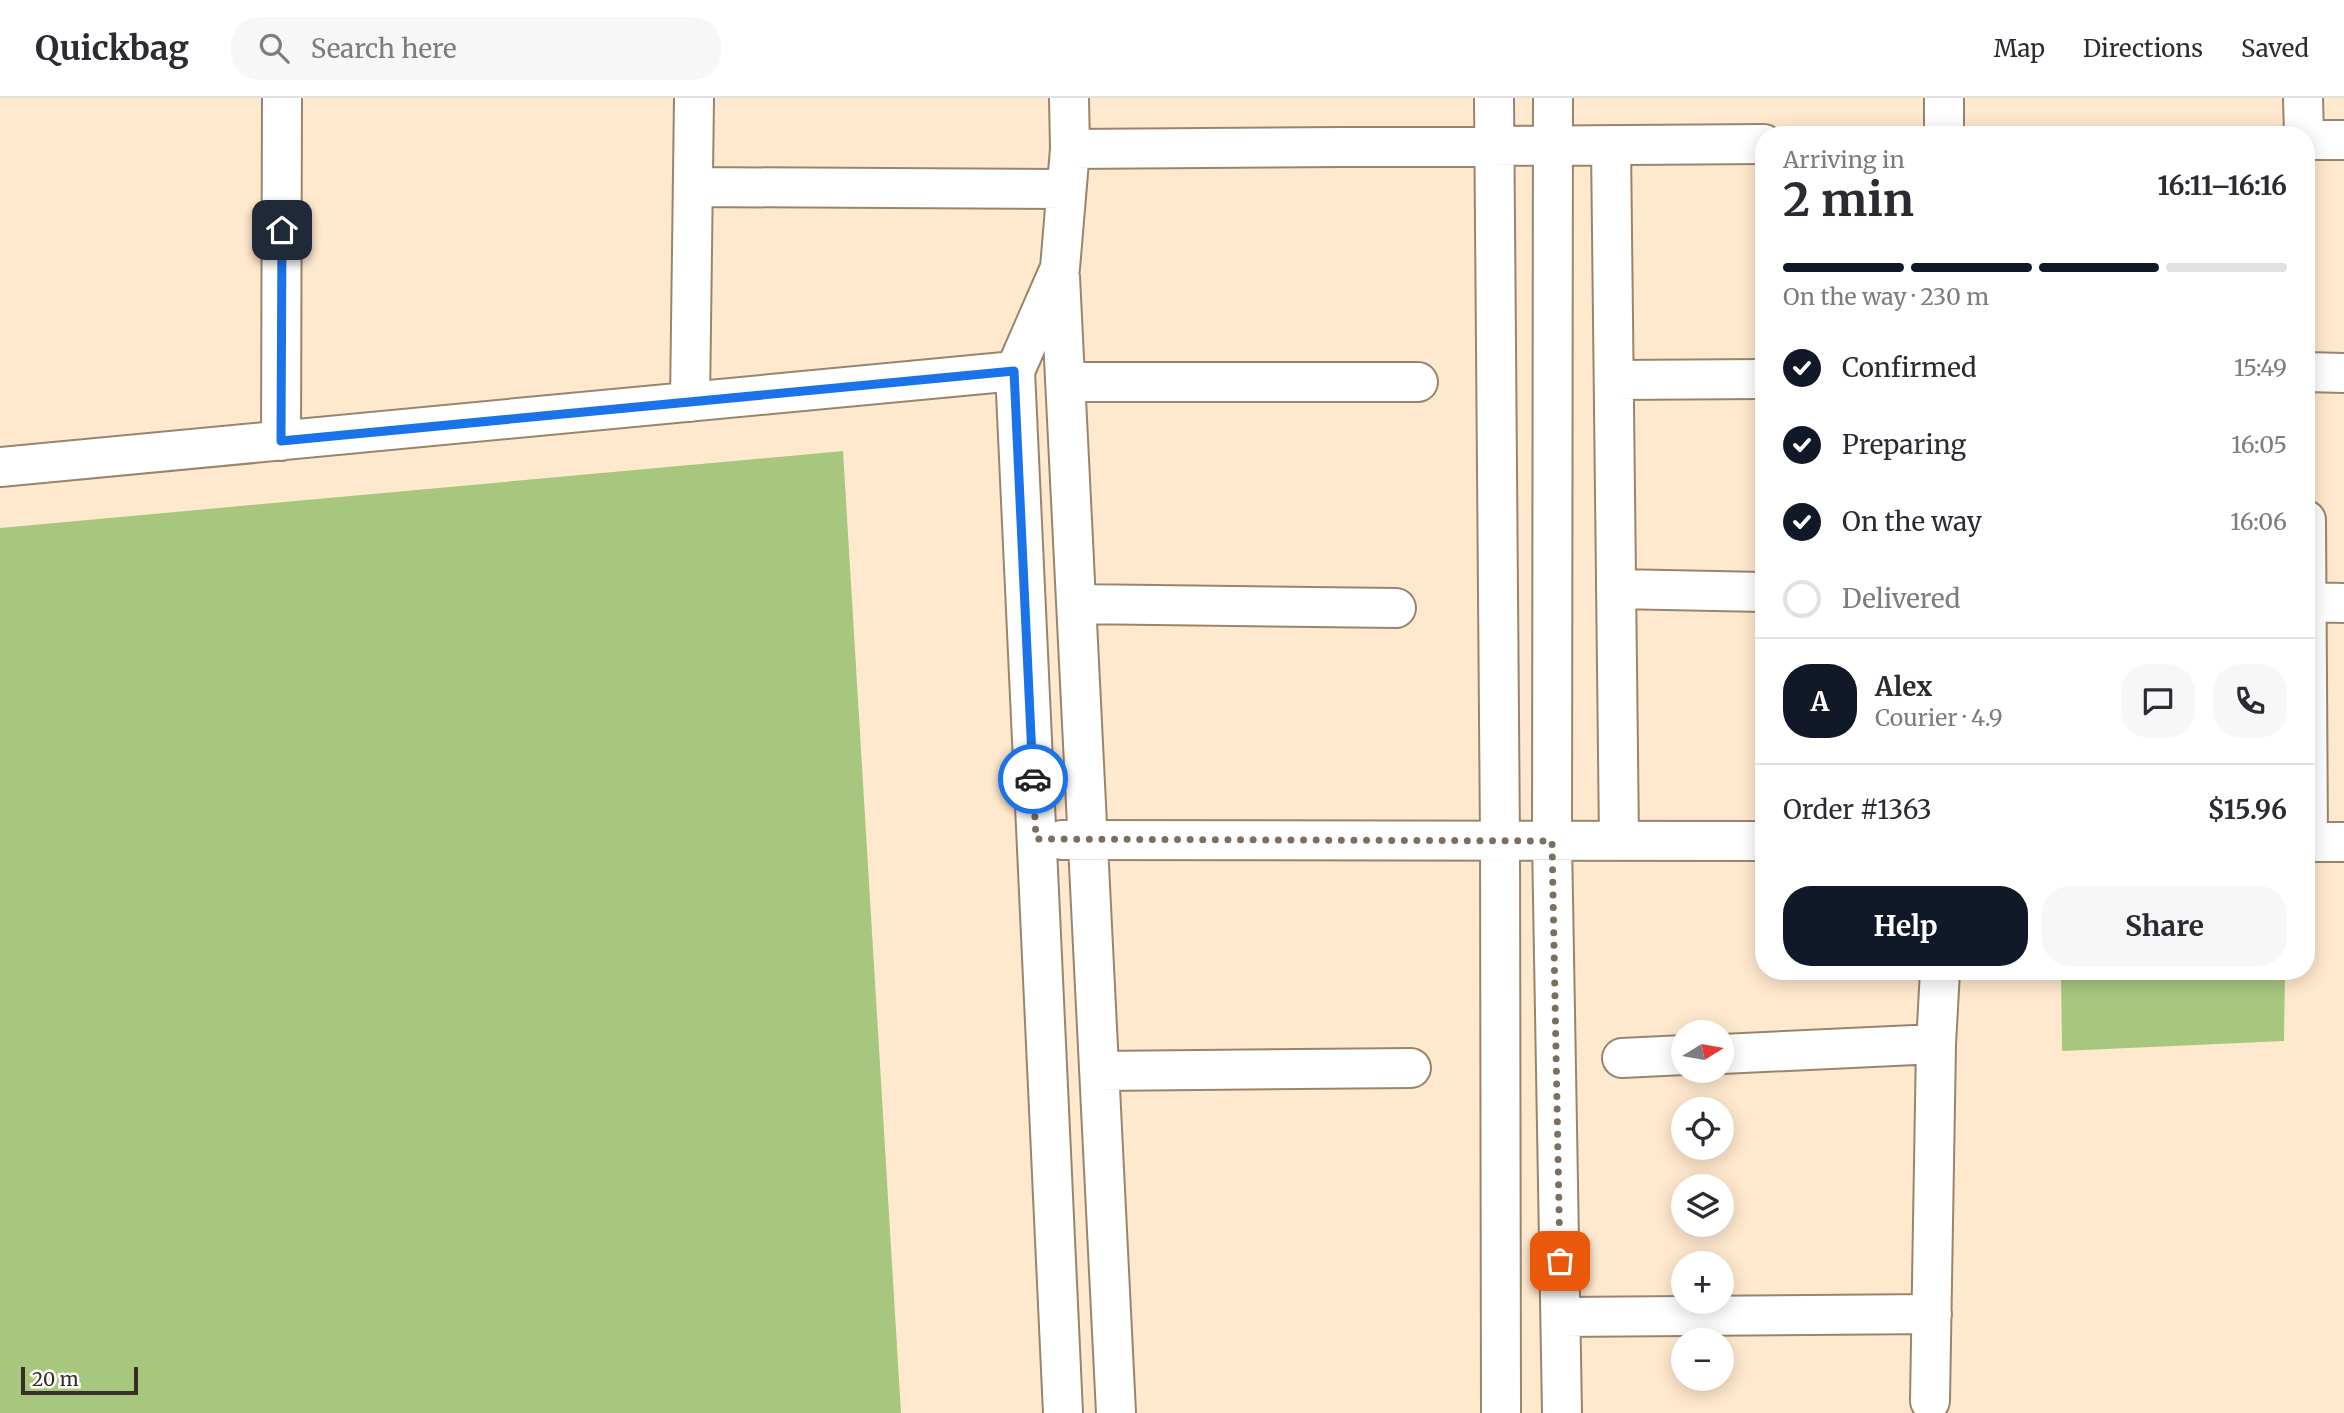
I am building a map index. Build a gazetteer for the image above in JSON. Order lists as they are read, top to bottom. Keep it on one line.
{"scale_bar":"20 m","north":"right","page":{"header":"Quickbag","search":"Search here","nav":["Map","Directions","Saved"],"heading":["2 min","Arriving in","16:11–16:16"],"panel":["Alex","Courier · 4.9","Order #1363","$15.96"],"bar":"On the way · 230 m","list":[["Confirmed","15:49"],["Preparing","16:05"],["On the way","16:06"],"Delivered"],"round":"A","buttons":["Help","Share"],"map_buttons":["+","−"],"scale":"20 m"}}
